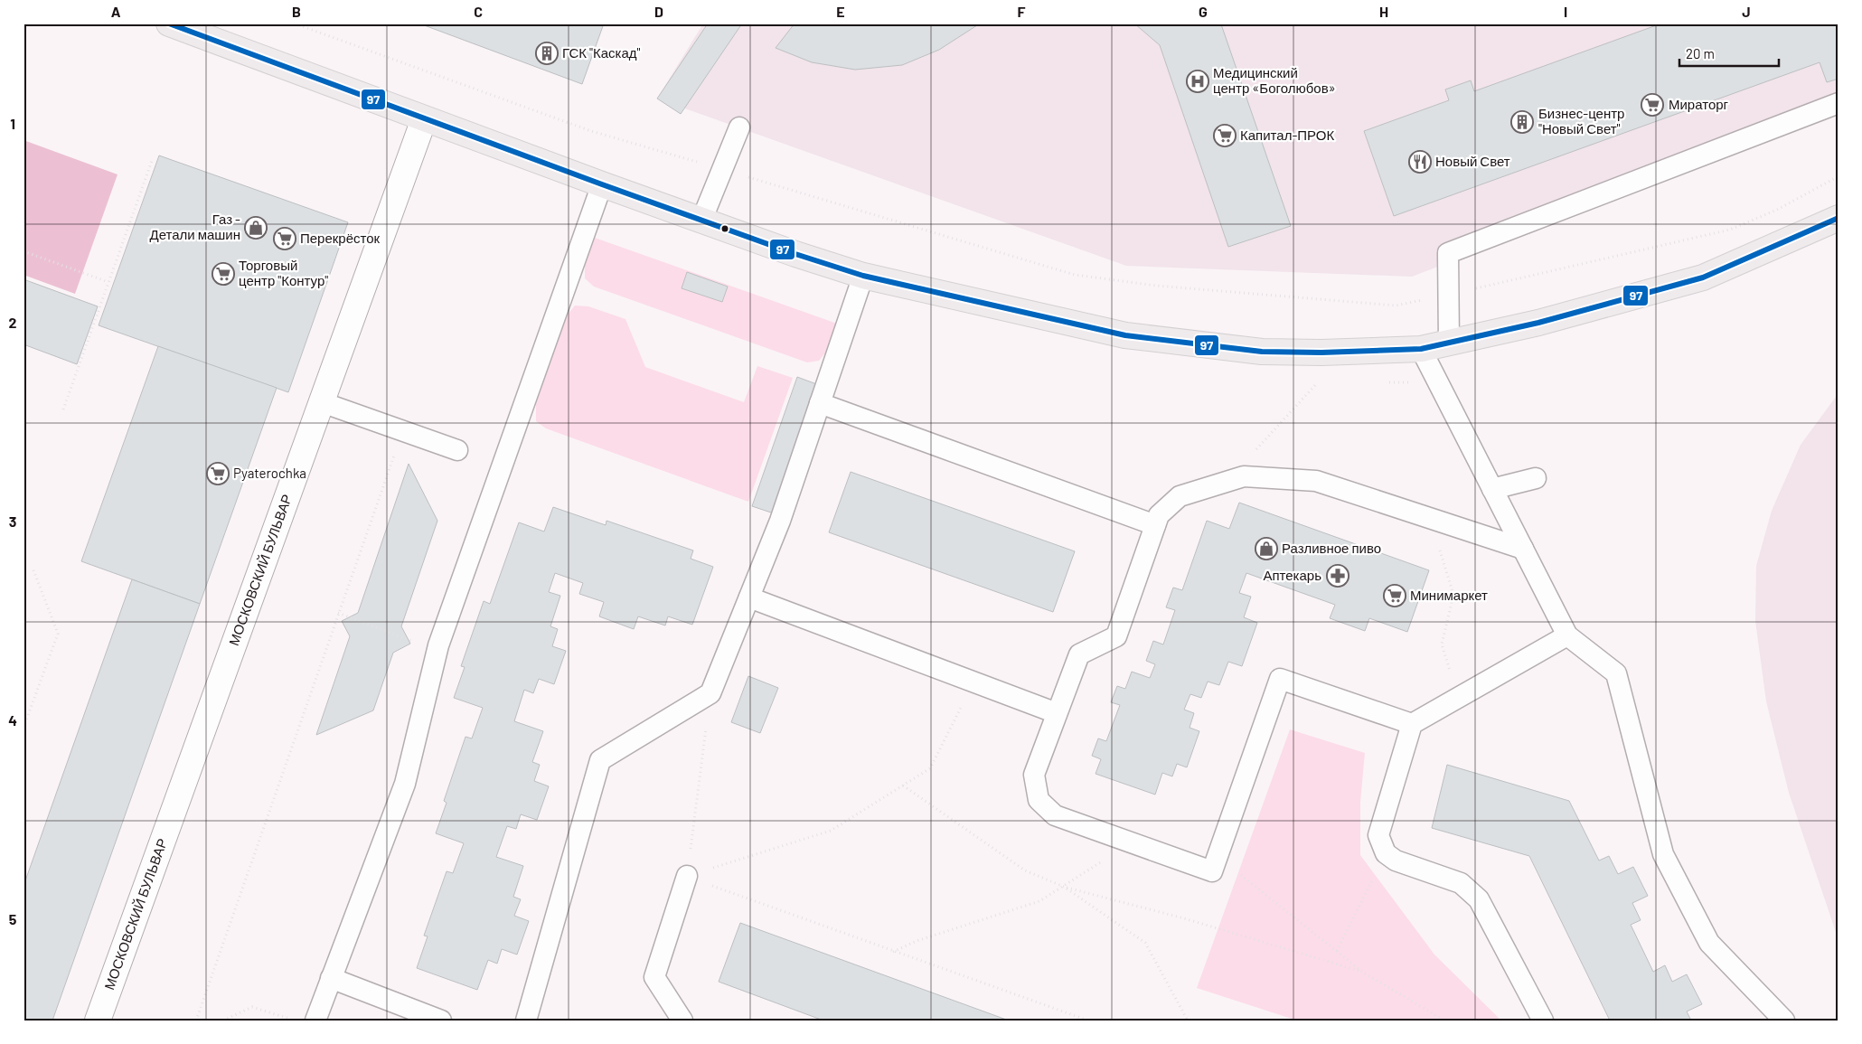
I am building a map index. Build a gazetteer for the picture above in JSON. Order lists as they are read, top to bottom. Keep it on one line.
{"streets":{"street":["МОСКОВСКИЙ БУЛЬВАР"]},"places":{"building":["ГСК \"Каскад\"","Бизнес-центр \"Новый Свет\""],"hospital":["Медицинский центр «Боголюбов»"],"supermarket":["Мираторг","Капитал-ПРОК","Перекрёсток","Торговый центр \"Контур\"","Pyaterochka","Минимаркет"],"restaurant":["Новый Свет"],"shop":["Газ - Детали машин","Разливное пиво"],"pharmacy":["Аптекарь"]},"lines":["transit line 97"],"scale_bar":"20 m","grid":{"columns":["A","B","C","D","E","F","G","H","I","J"],"rows":["1","2","3","4","5"]}}
